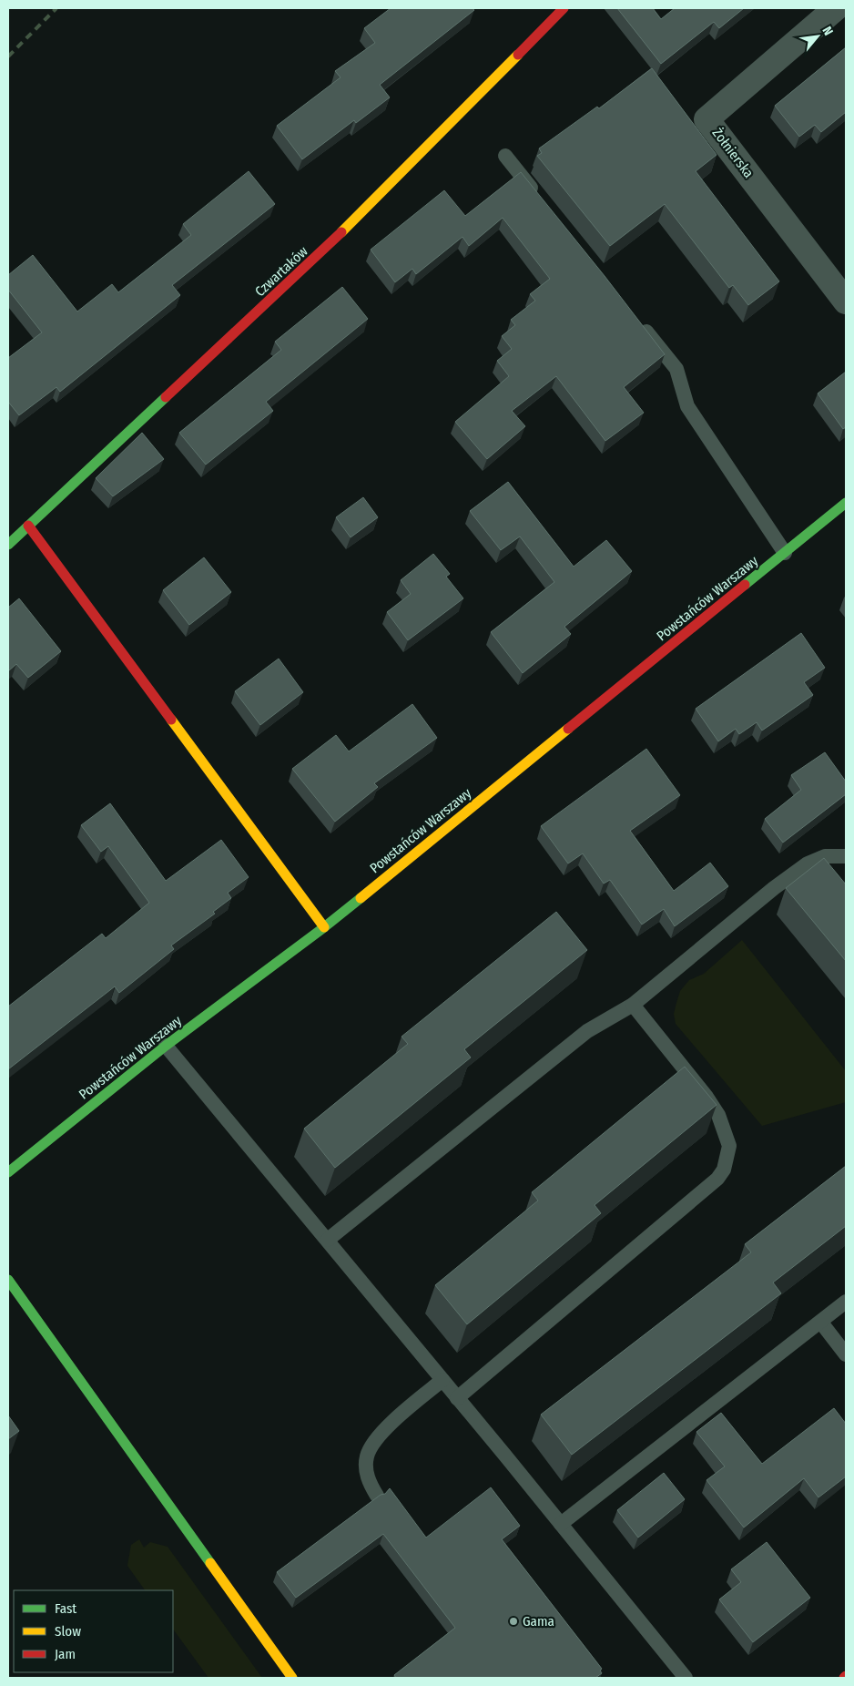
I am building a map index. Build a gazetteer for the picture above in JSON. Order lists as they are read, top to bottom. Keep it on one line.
{"streets":{"street":["Żołnierska","Czwartaków","Powstańców Warszawy"]},"places":["Gama"],"legend":["Fast","Slow","Jam"],"north":"top right"}
